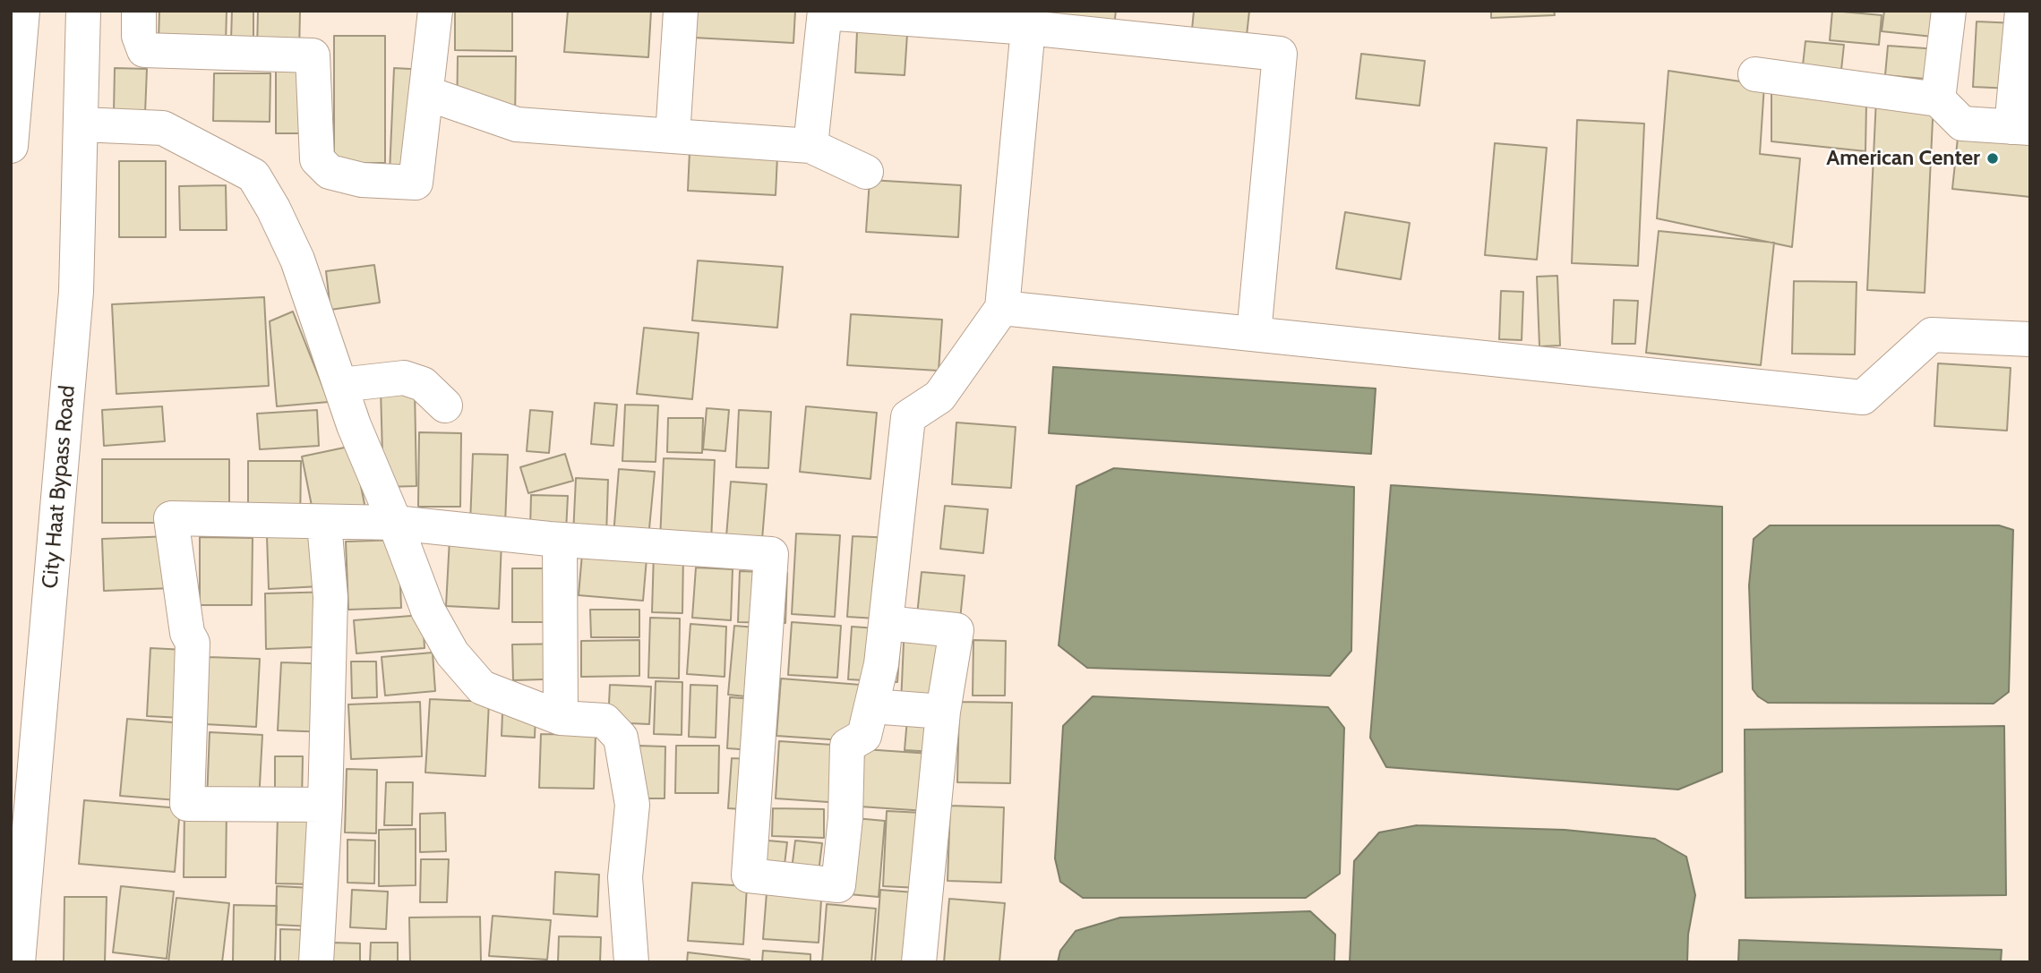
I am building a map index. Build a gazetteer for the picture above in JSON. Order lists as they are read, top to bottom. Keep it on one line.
{"streets":{"street":["City Haat Bypass Road"]},"places":["American Center"]}
